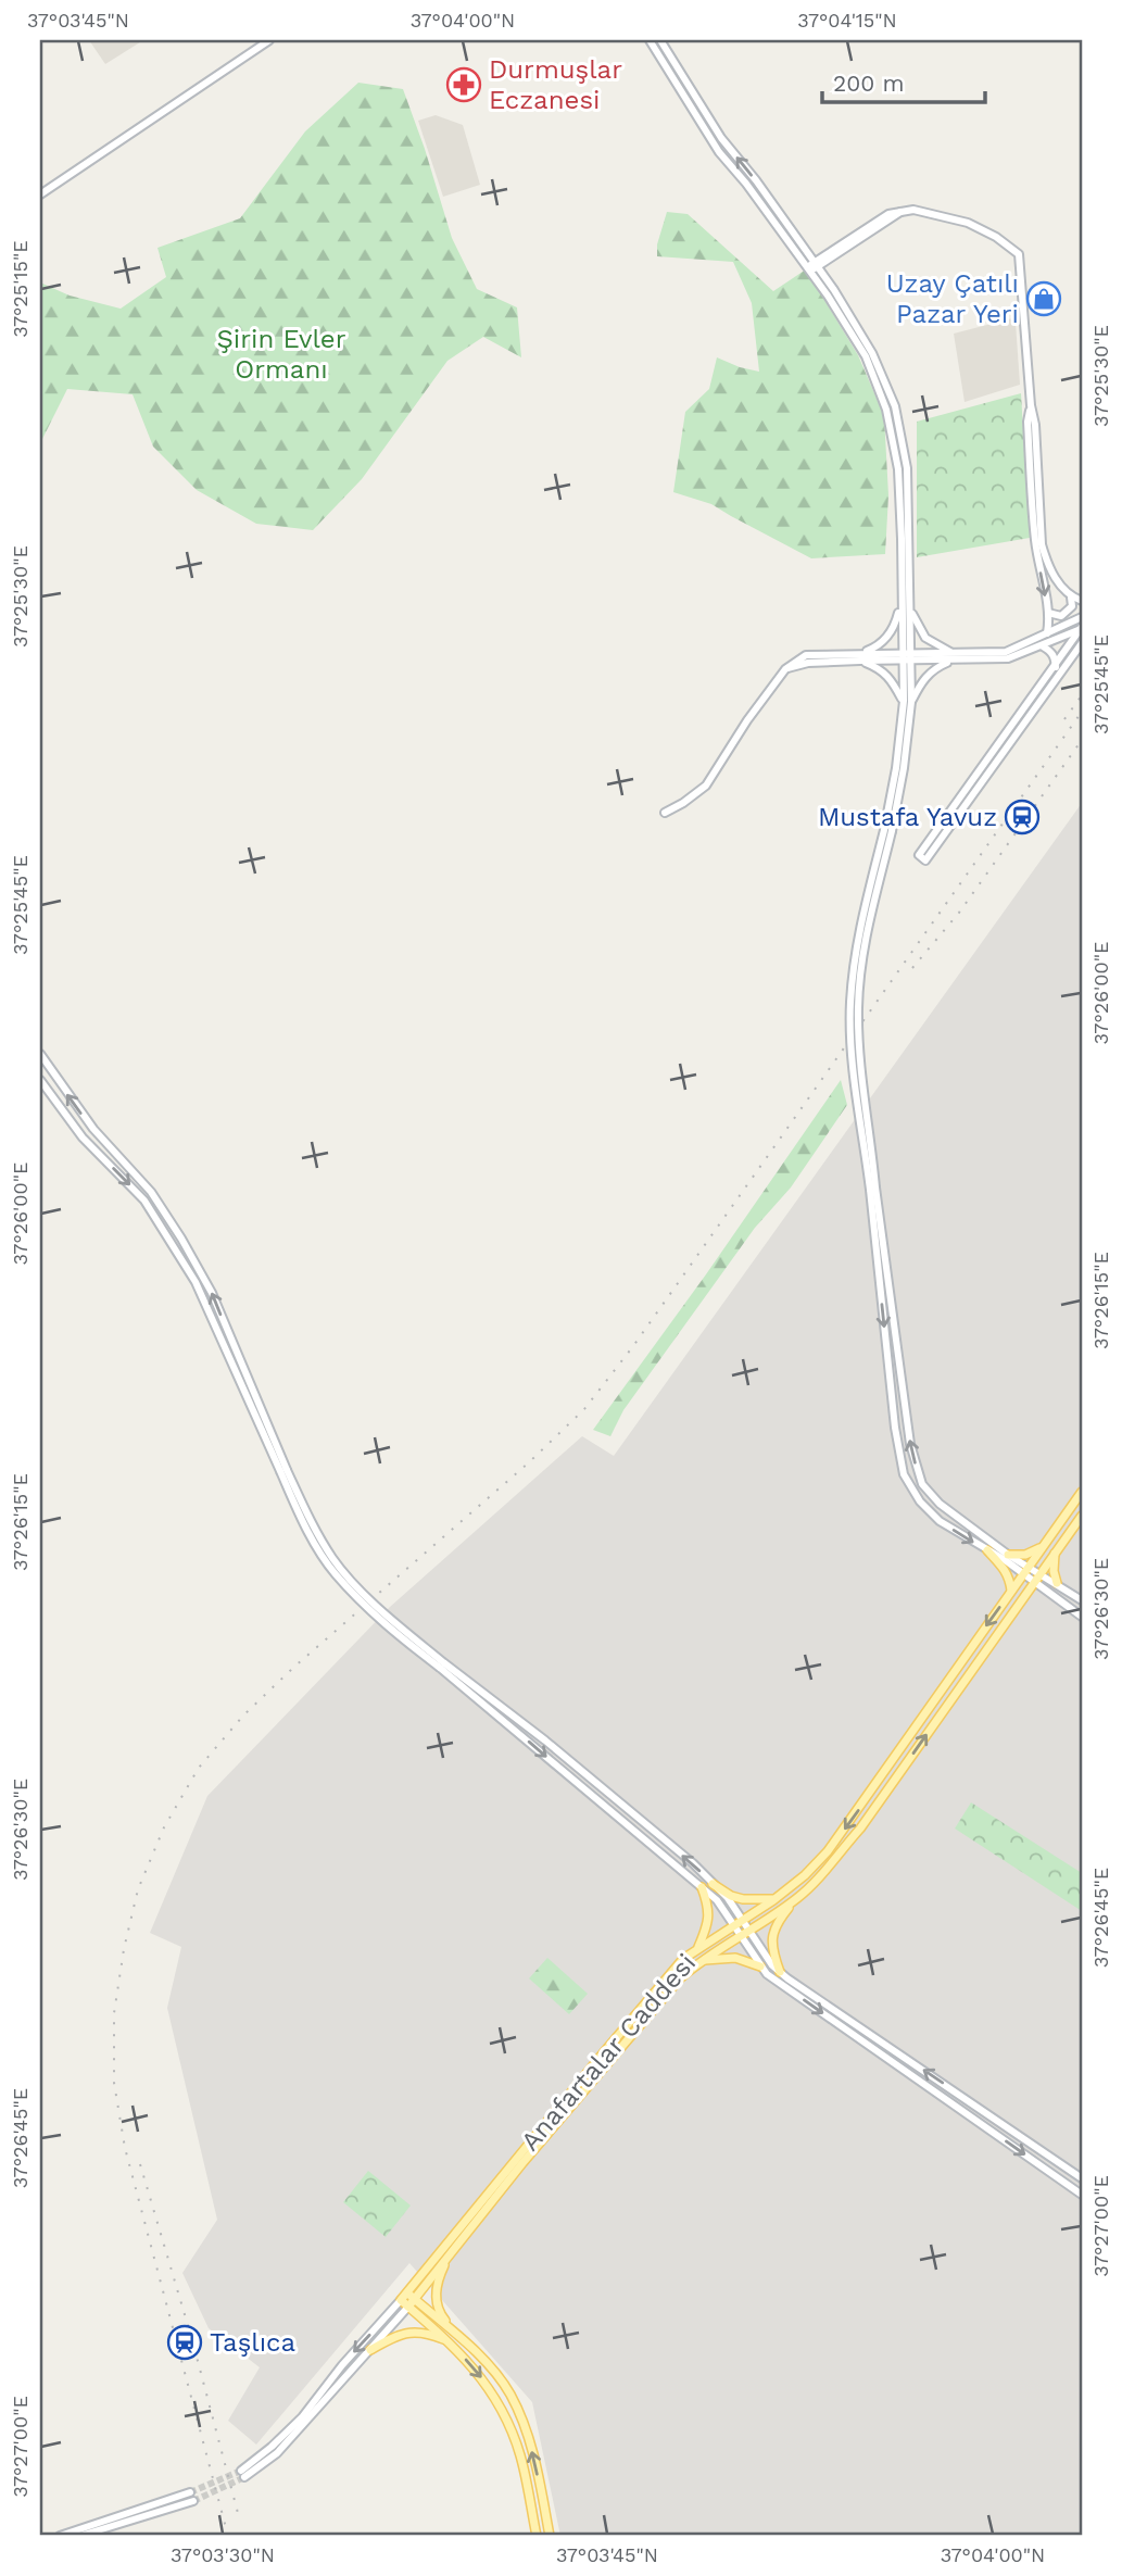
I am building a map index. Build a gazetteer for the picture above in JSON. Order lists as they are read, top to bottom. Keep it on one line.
{"streets":{"main road":["Anafartalar Caddesi"]},"parks":["Şirin Evler Ormanı"],"places":{"pharmacy":["Durmuşlar Eczanesi"],"shop":["Uzay Çatılı Pazar Yeri"],"station":["Mustafa Yavuz","Taşlıca"]},"scale_bar":"200 m","coordinates":["37°03'45\"N","37°04'00\"N","37°04'15\"N","37°25'15\"E","37°25'30\"E","37°25'45\"E","37°26'00\"E","37°26'15\"E","37°26'30\"E","37°26'45\"E","37°27'00\"E","37°03'30\"N"]}
